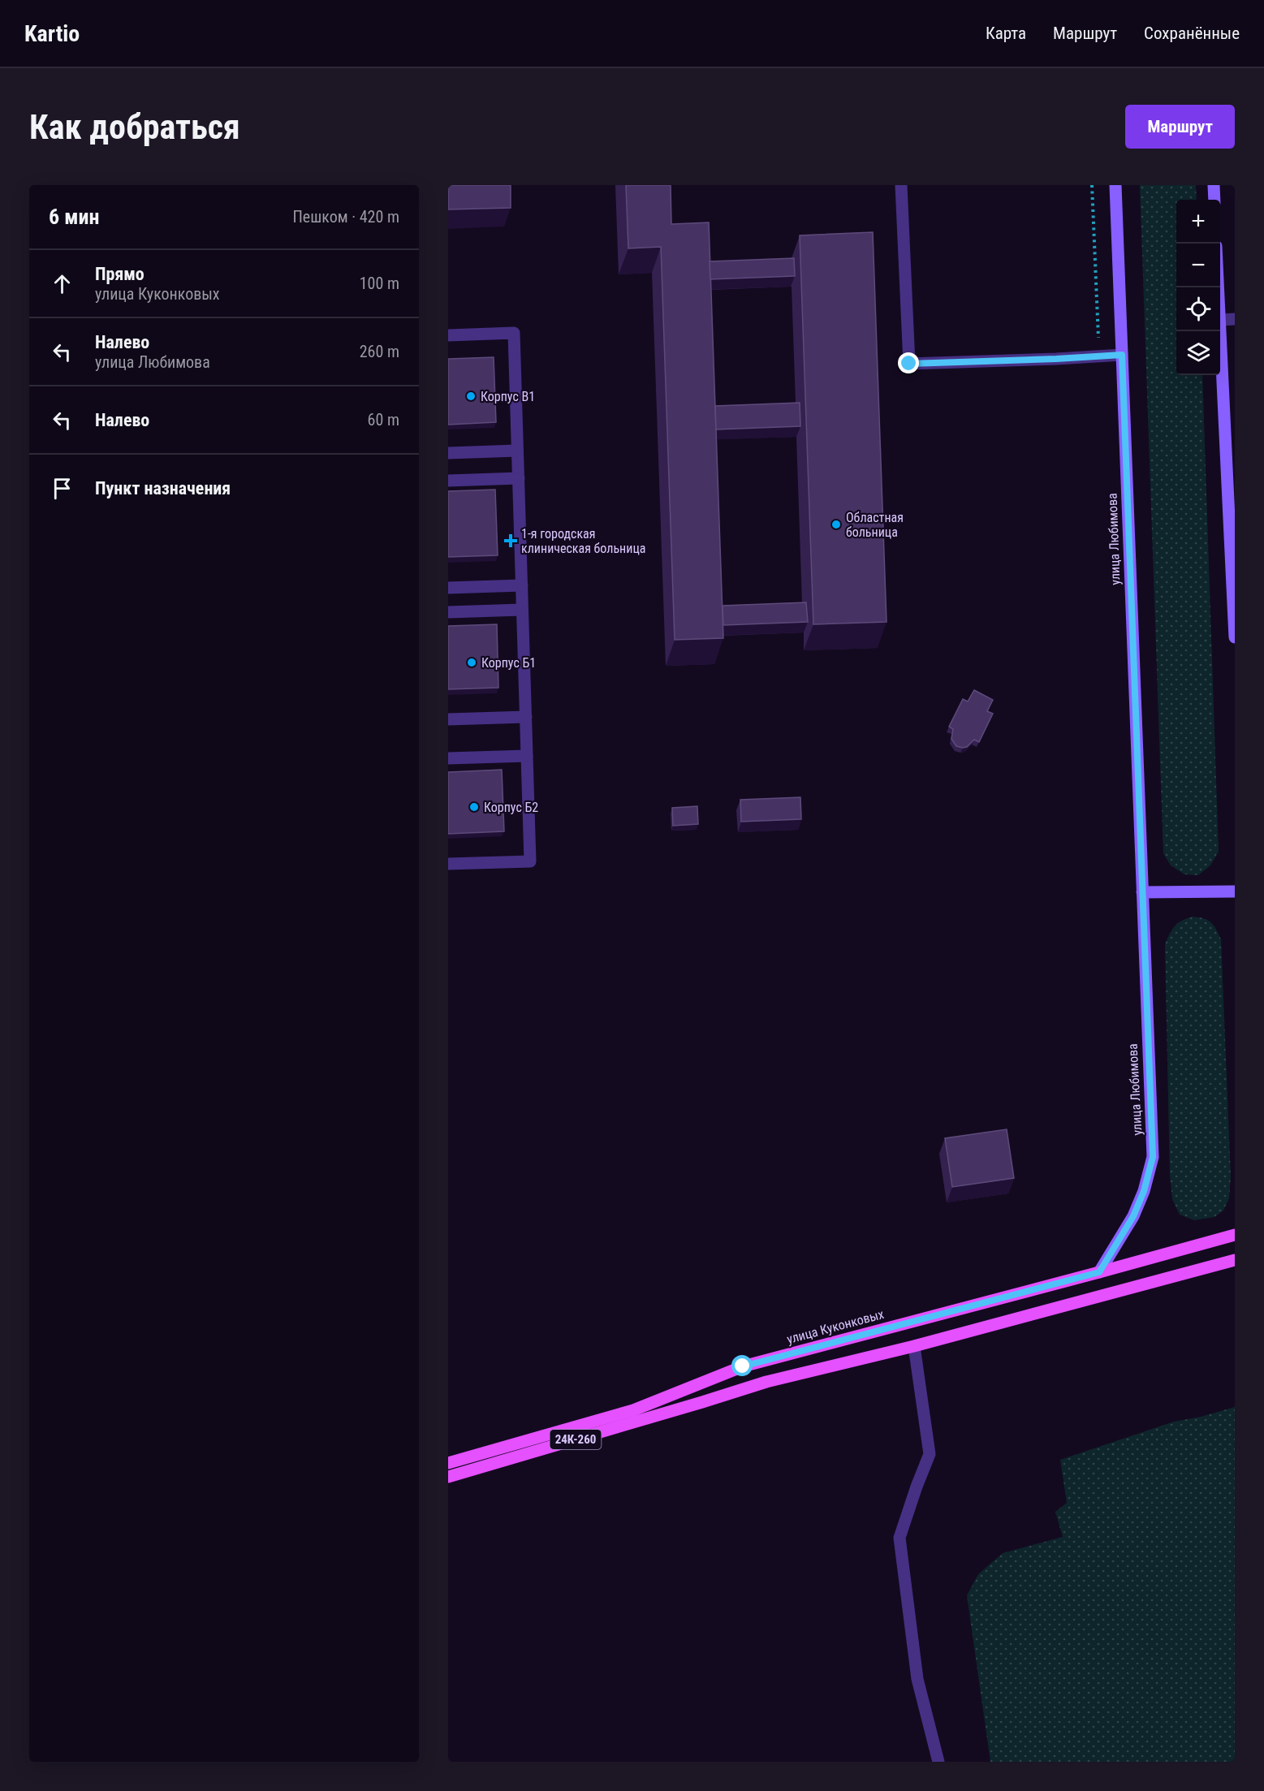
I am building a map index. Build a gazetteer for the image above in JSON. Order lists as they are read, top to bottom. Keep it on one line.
{"streets":{"main road":["улица Любимова","улица Куконковых","24К-260"]},"crossings":[["улица Любимова","улица Куконковых"]],"places":{"other":["Корпус В1","Областная больница","Корпус Б1","Корпус Б2"],"health":["1-я городская клиническая больница"]},"page":{"header":"Kartio","nav":["Карта","Маршрут","Сохранённые"],"buttons":"Маршрут","title":"Как добраться","heading":["6 мин","Пешком · 420 m"],"map_buttons":["+","−"],"list":[["Прямо","улица Куконковых","100 m"],["Налево","улица Любимова","260 m"],["Налево","60 m"],"Пункт назначения"]}}
